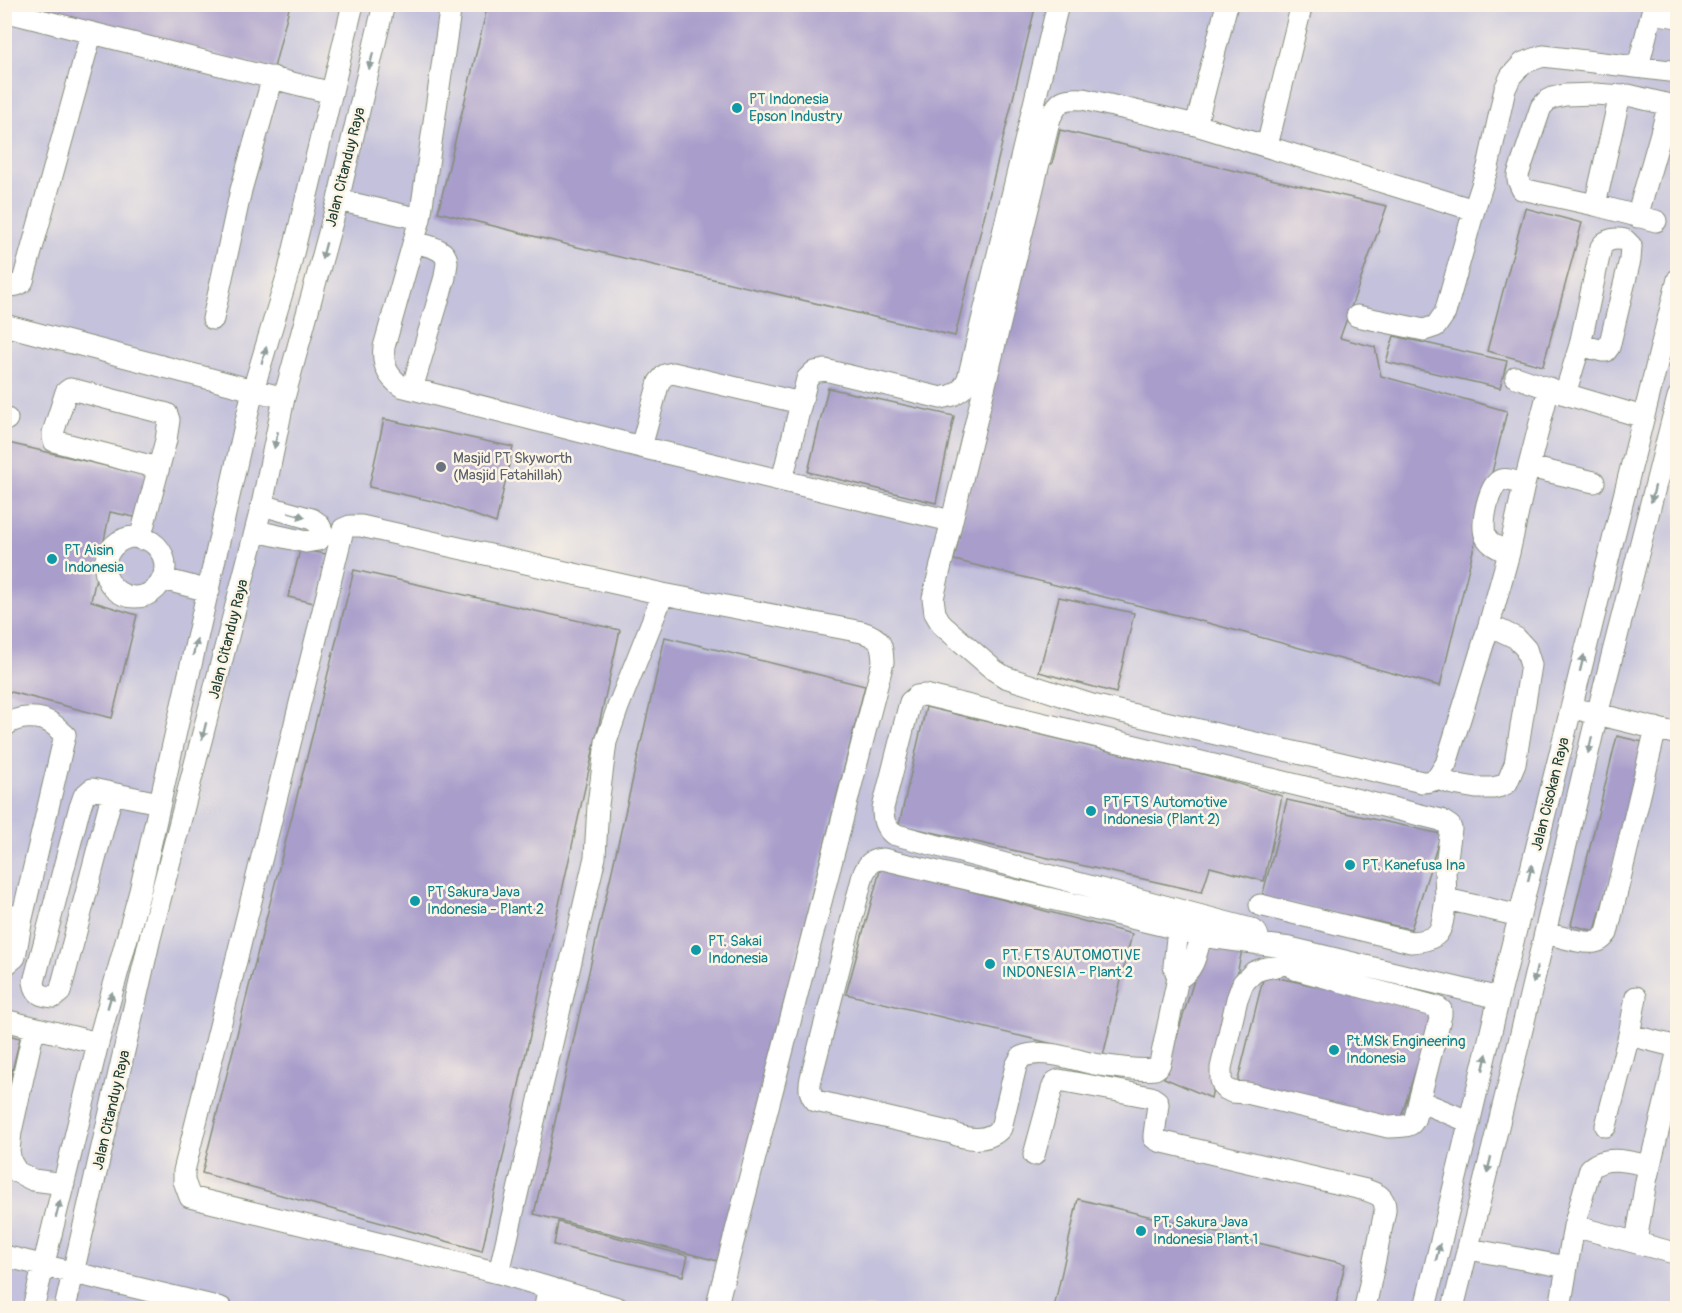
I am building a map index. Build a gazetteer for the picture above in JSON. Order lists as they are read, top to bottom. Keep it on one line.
{"streets":{"street":["Jalan Citanduy Raya","Jalan Cisokan Raya"]},"places":["PT Indonesia Epson Industry","Masjid PT Skyworth (Masjid Fatahillah)","PT Aisin Indonesia","PT FTS Automotive Indonesia (Plant 2)","PT. Kanefusa Ina","PT Sakura Java Indonesia - Plant 2","PT. Sakai Indonesia","PT. FTS AUTOMOTIVE INDONESIA - Plant 2","Pt.MSk Engineering Indonesia","PT. Sakura Java Indonesia Plant 1"]}
